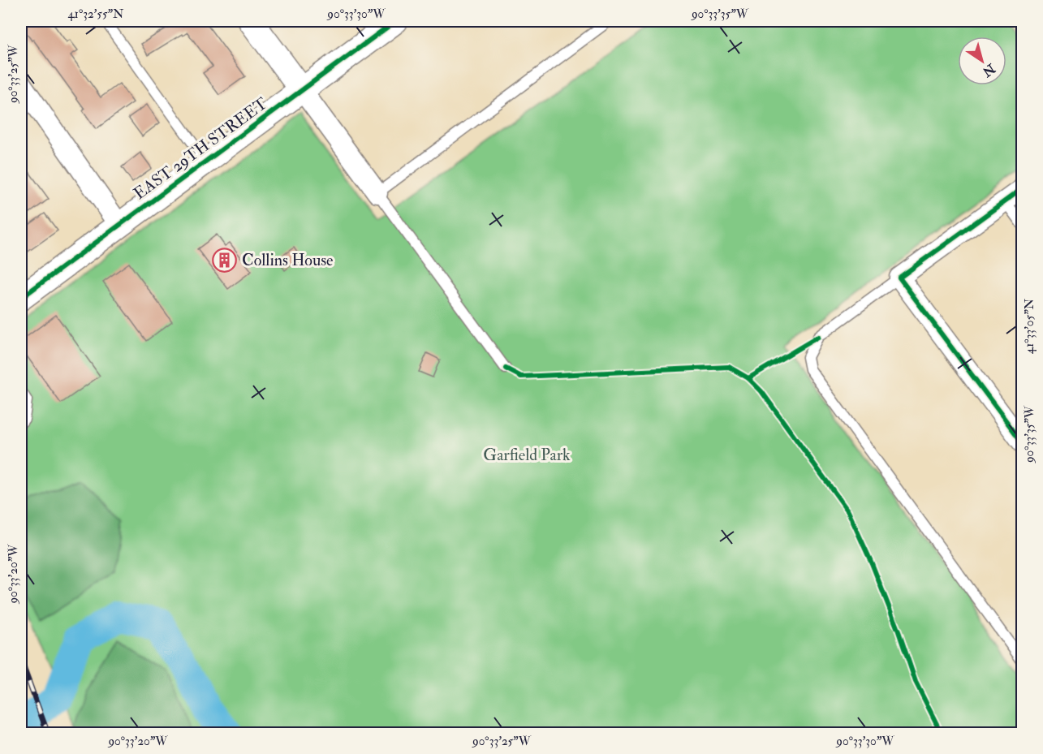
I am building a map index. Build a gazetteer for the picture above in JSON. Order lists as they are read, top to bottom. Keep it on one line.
{"streets":{"street":["EAST 29TH STREET"]},"parks":["Garfield Park"],"places":{"building":["Collins House"]},"north":"bottom right","coordinates":["41°32'55\"N","90°33'30\"W","90°33'35\"W","90°33'25\"W","41°33'05\"N","90°33'20\"W"]}
